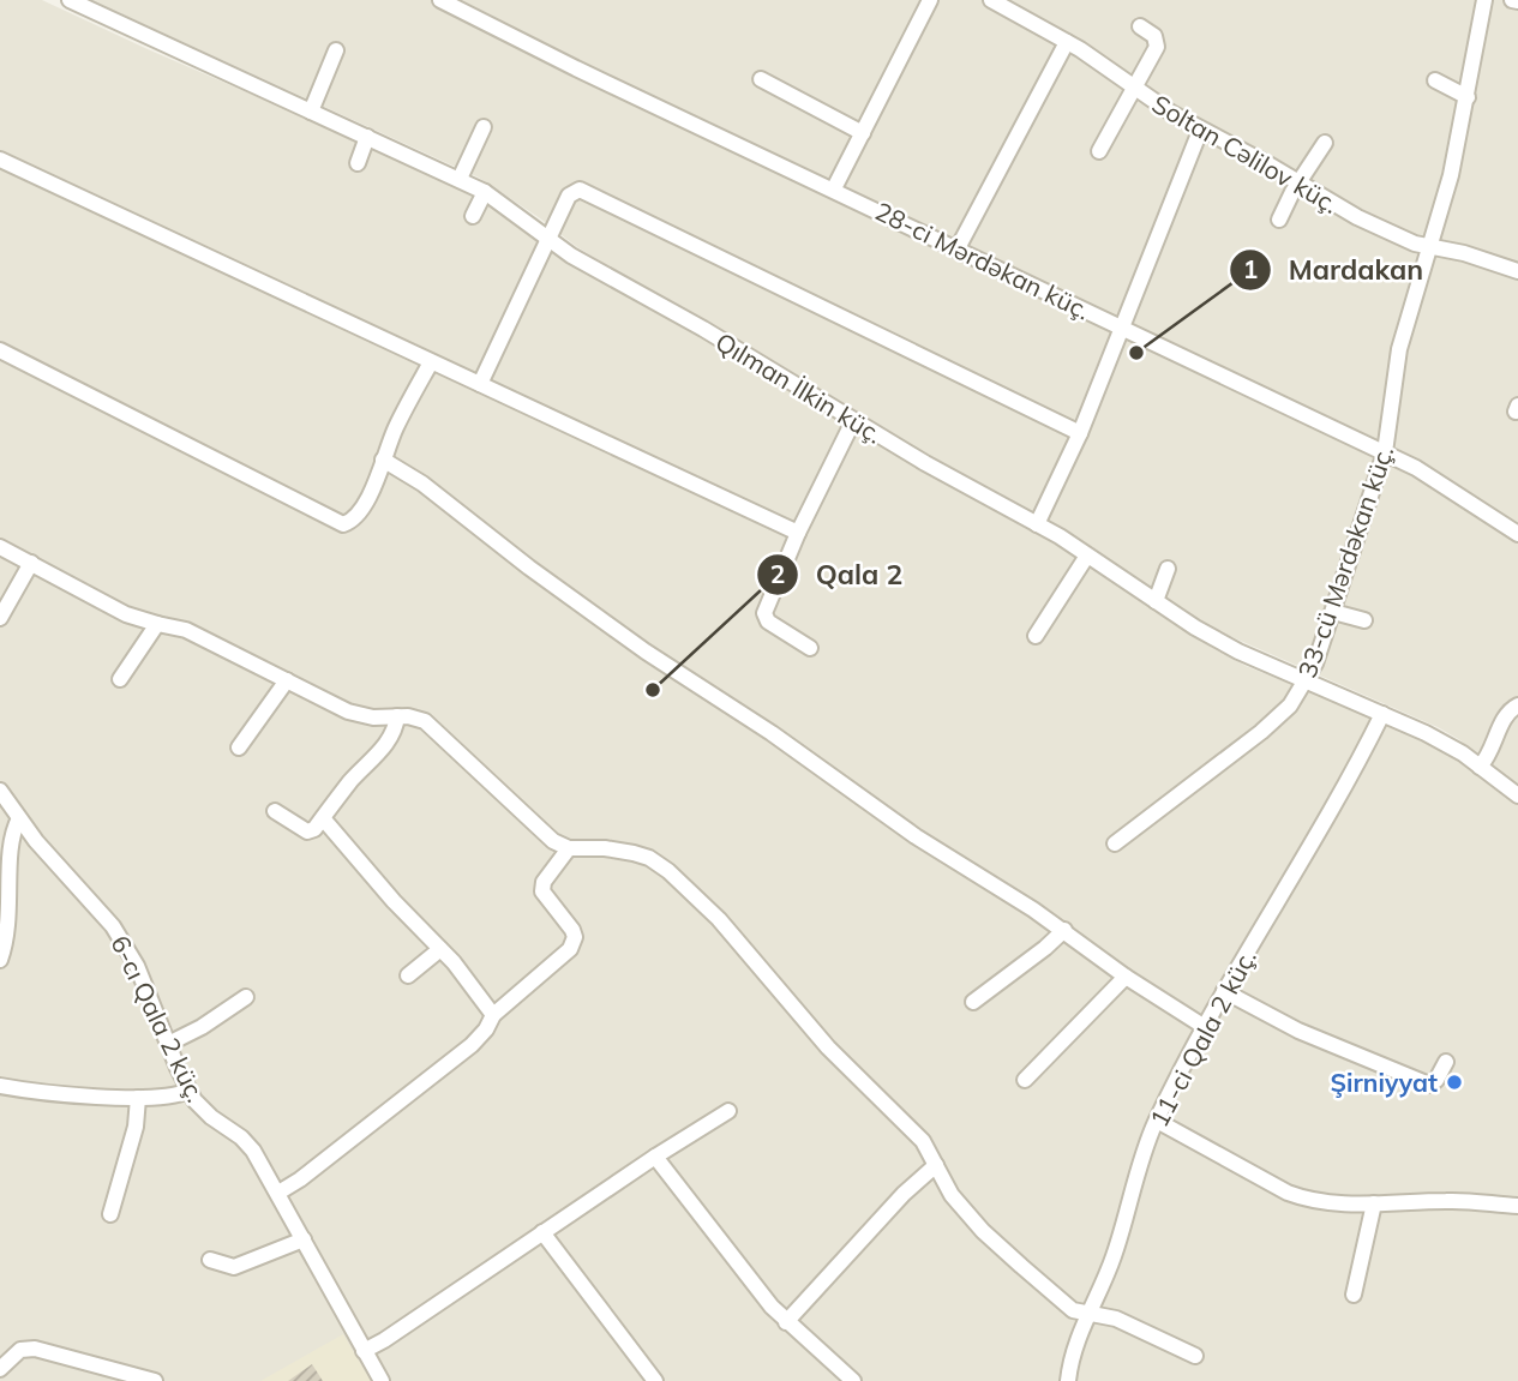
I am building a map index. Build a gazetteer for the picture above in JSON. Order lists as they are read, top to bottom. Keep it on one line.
{"streets":{"street":["Soltan Cəlilov küç.","28-ci Mərdəkan küç.","Qılman İlkin küç.","33-cü Mərdəkan küç.","6-cı Qala 2 küç.","11-ci Qala 2 küç."]},"crossings":[["Soltan Cəlilov küç.","33-cü Mərdəkan küç."],["28-ci Mərdəkan küç.","33-cü Mərdəkan küç."],["Qılman İlkin küç.","33-cü Mərdəkan küç."],["Qılman İlkin küç.","11-ci Qala 2 küç."]],"places":["Mardakan","Qala 2","Şirniyyat"]}
